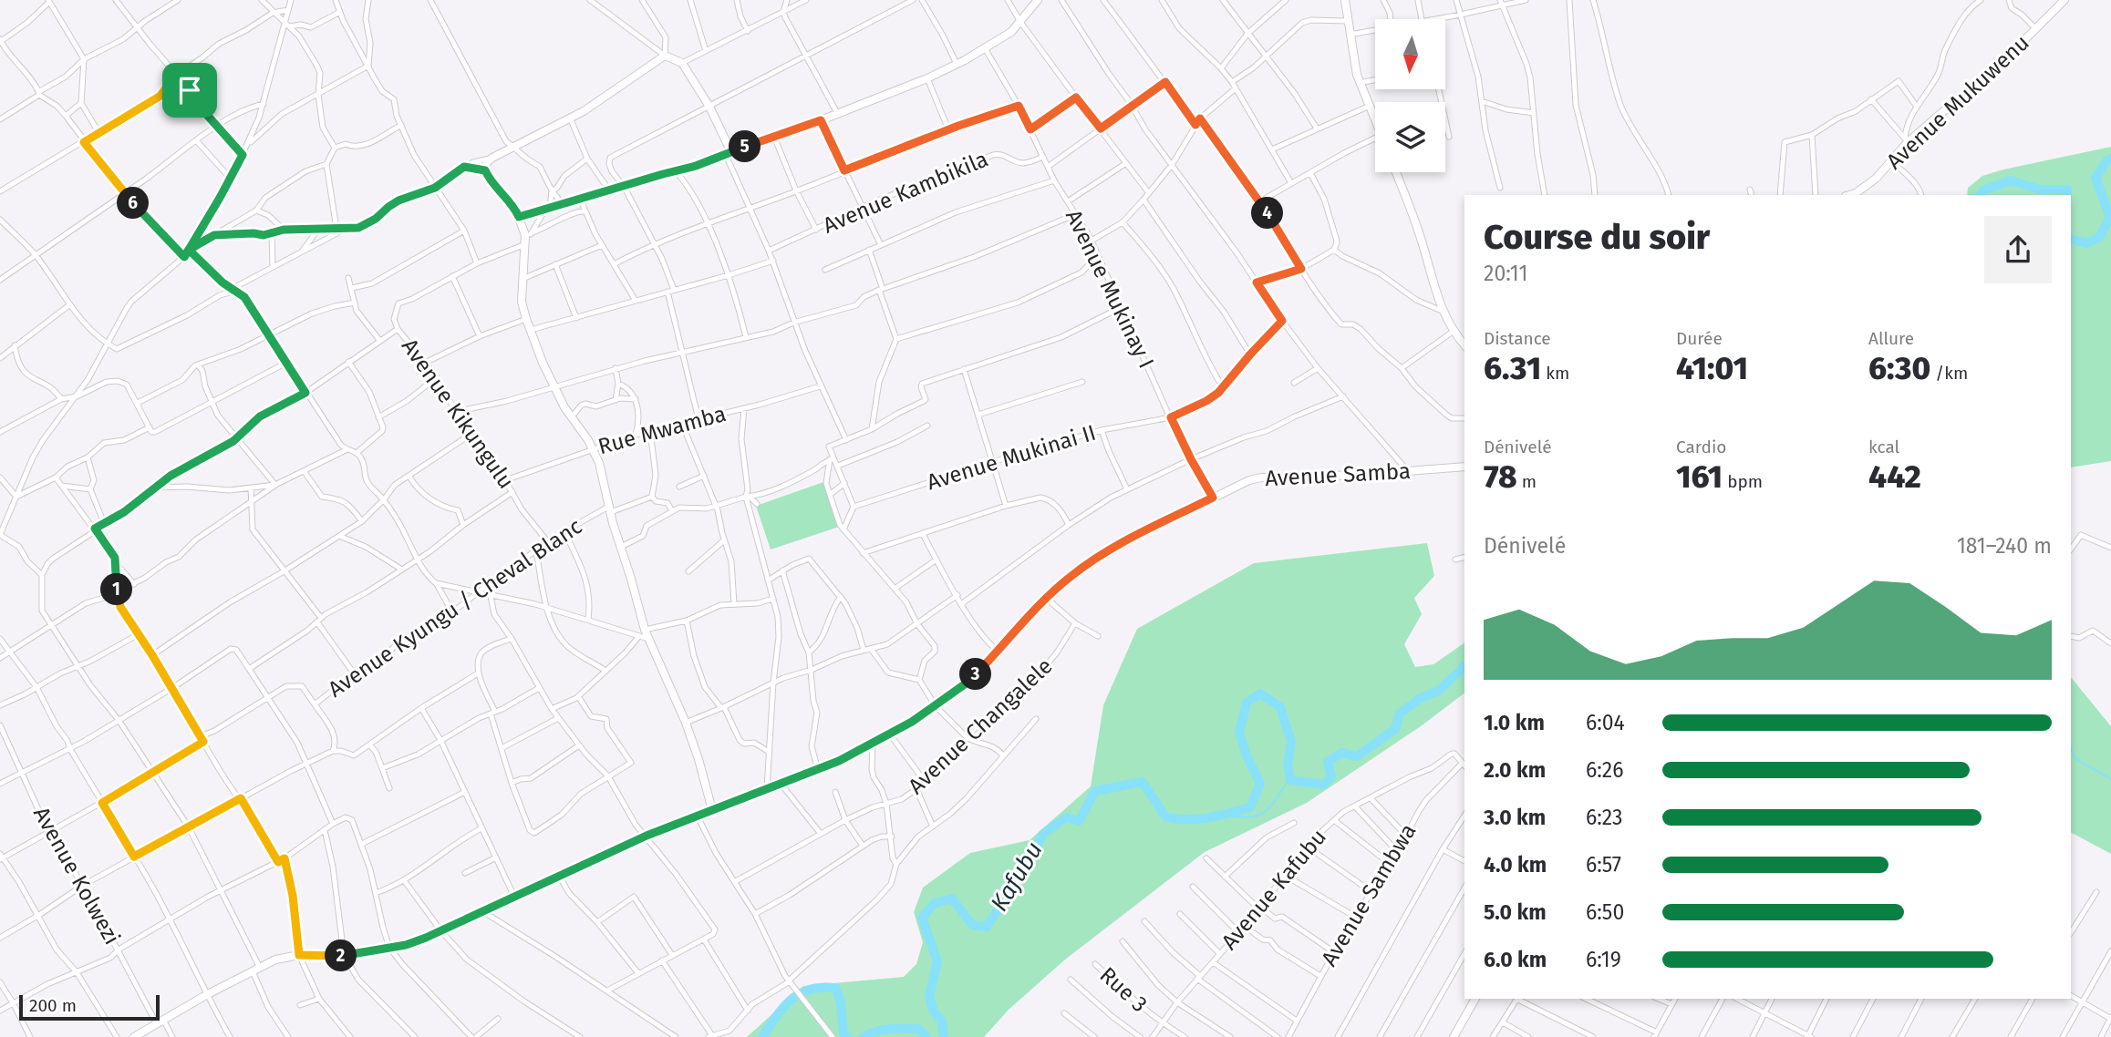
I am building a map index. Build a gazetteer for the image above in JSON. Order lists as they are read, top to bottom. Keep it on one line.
{"streets":{"street":["Avenue Mukuwenu","Avenue Kambikila","Avenue Mukinay I","Avenue Kikungulu","Rue Mwamba","Avenue Mukinai II","Avenue Samba","Avenue Kyungu / Cheval Blanc","Avenue Changalele","Avenue Kolwezi","Avenue Kafubu","Avenue Sambwa","Rue 3"]},"crossings":[["Avenue Kambikila","Avenue Mukinay I"],["Avenue Mukinay I","Avenue Mukinai II"],["Avenue Mukinay I","Avenue Samba"],["Avenue Kikungulu","Rue Mwamba"],["Avenue Kikungulu","Avenue Kyungu / Cheval Blanc"],["Avenue Samba","Avenue Kolwezi"],["Avenue Kafubu","Avenue Sambwa"],["Avenue Kafubu","Rue 3"]],"water":["Kafubu"],"scale_bar":"200 m","north":"bottom","page":{"pins":["5","6","4","1","3","2"],"heading":["Course du soir","20:11"],"stats":[["Distance","6.31 km"],["Durée","41:01"],["Allure","6:30 /km"],["Dénivelé","78 m"],["Cardio","161 bpm"],["kcal","442"]],"chart":["Dénivelé","181–240 m"],"list":[{"name":"1.0 km","note":"6:04"},{"name":"2.0 km","note":"6:26"},{"name":"3.0 km","note":"6:23"},{"name":"4.0 km","note":"6:57"},{"name":"5.0 km","note":"6:50"},{"name":"6.0 km","note":"6:19"}],"scale":"200 m"}}
